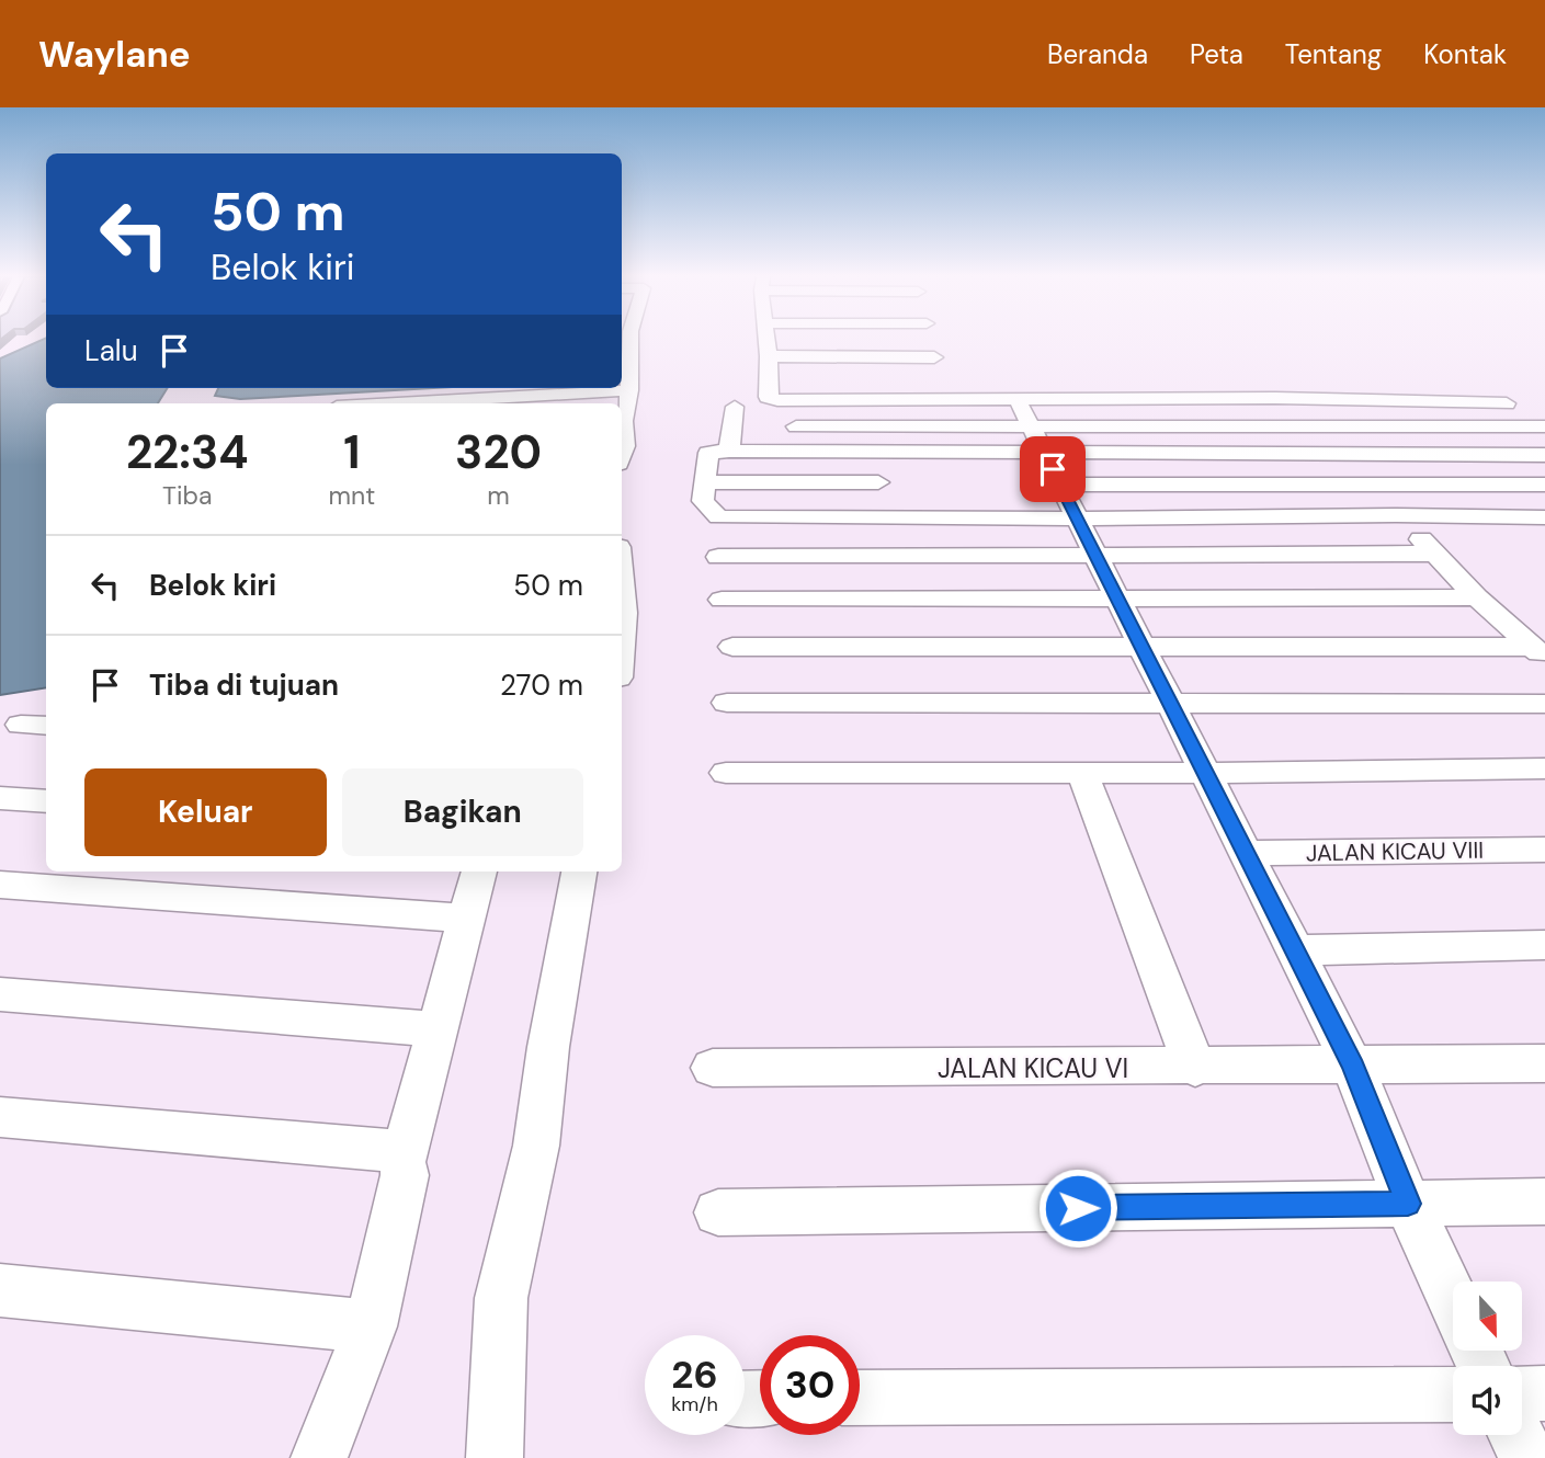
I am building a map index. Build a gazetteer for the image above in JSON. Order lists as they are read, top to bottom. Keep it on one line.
{"streets":{"street":["JALAN KICAU VIII","JALAN KICAU VI"]},"north":"bottom","page":{"header":"Waylane","nav":["Beranda","Peta","Tentang","Kontak"],"turn":["50 m","Belok kiri"],"then":"Lalu","eta":["22:34","Tiba","1","mnt","320","m"],"list":[{"name":"Belok kiri","value":"50 m"},{"name":"Tiba di tujuan","value":"270 m"}],"buttons":["Keluar","Bagikan"],"speed":"26 km/h","limit":"30"}}
